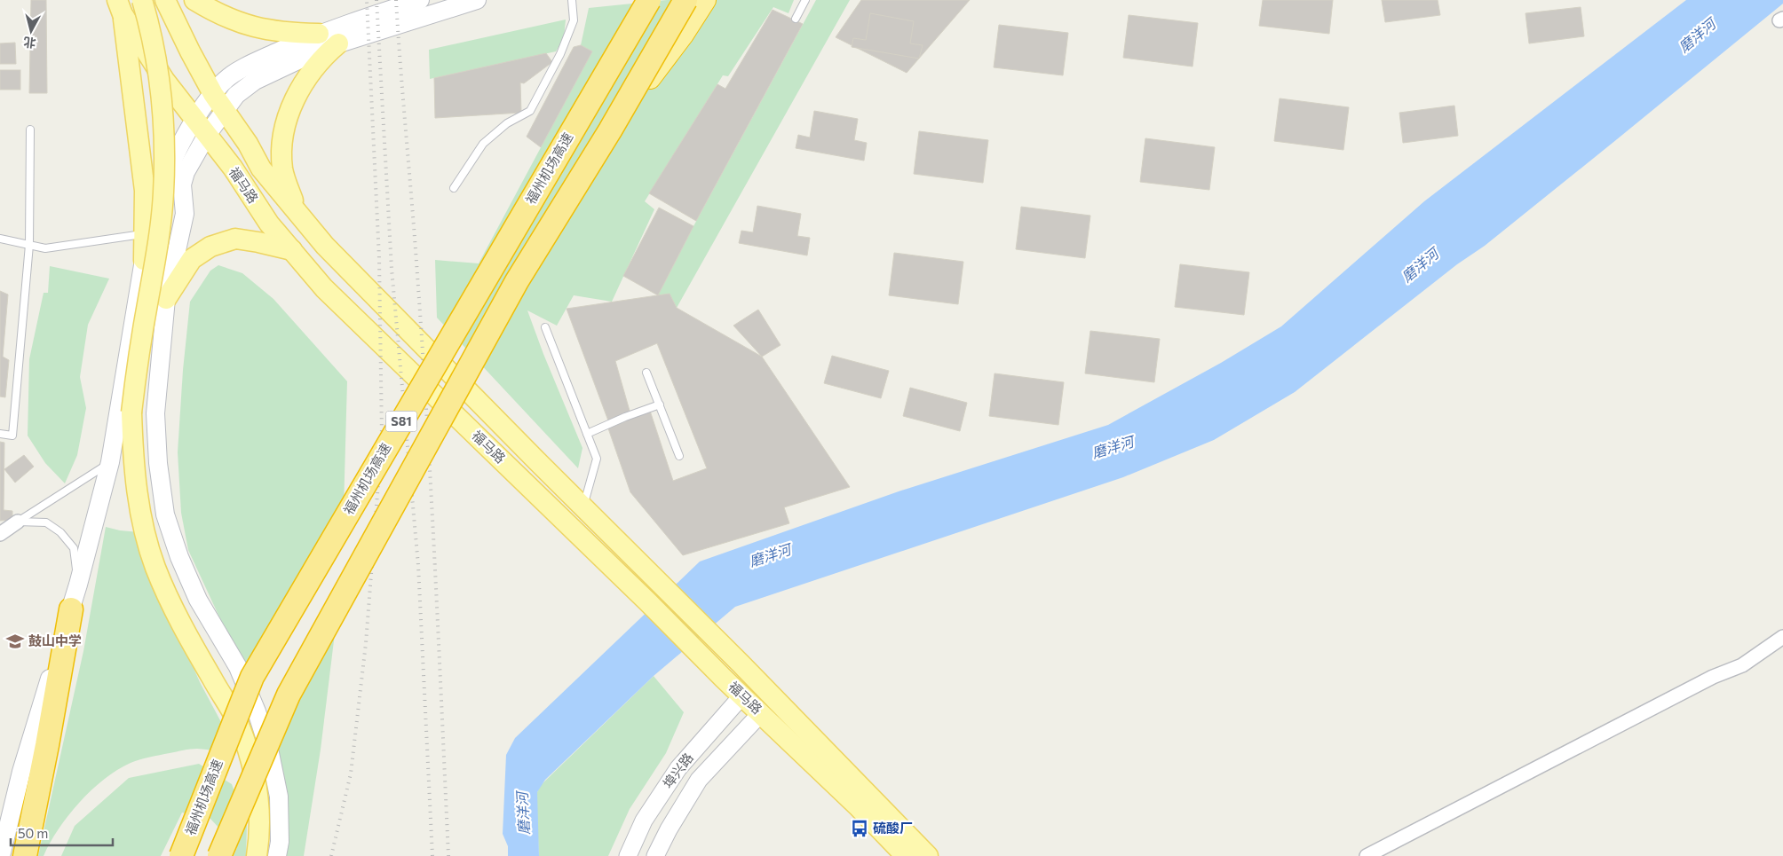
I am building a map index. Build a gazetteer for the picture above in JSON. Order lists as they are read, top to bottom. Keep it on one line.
{"streets":{"highway":["福州机场高速","S81"],"main road":["福马路"],"street":["埠兴路"]},"crossings":[["福马路","埠兴路"]],"water":["磨洋河"],"places":{"school or university":["鼓山中学"],"bus stop":["硫酸厂"]},"scale_bar":"50 m","north":"bottom"}
